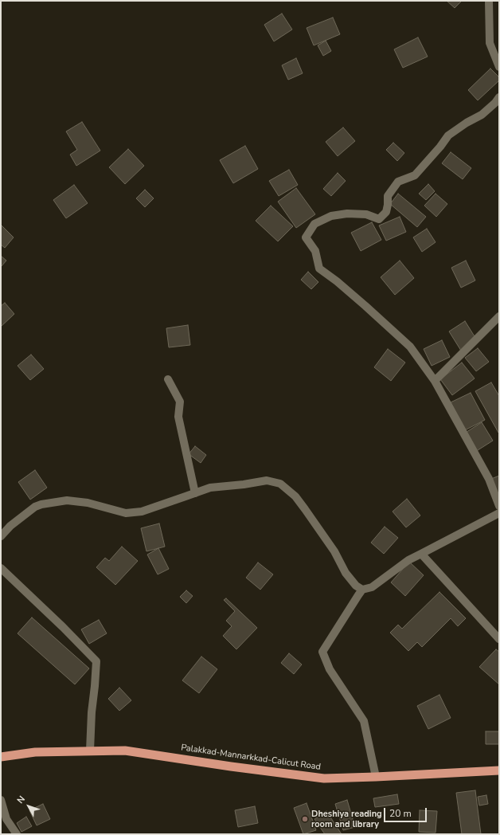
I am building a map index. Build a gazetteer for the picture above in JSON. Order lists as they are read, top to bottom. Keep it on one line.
{"streets":{"highway":["Palakkad-Mannarkkad-Calicut Road"]},"places":["Dheshiya reading room and library"],"scale_bar":"20 m","north":"top left"}
